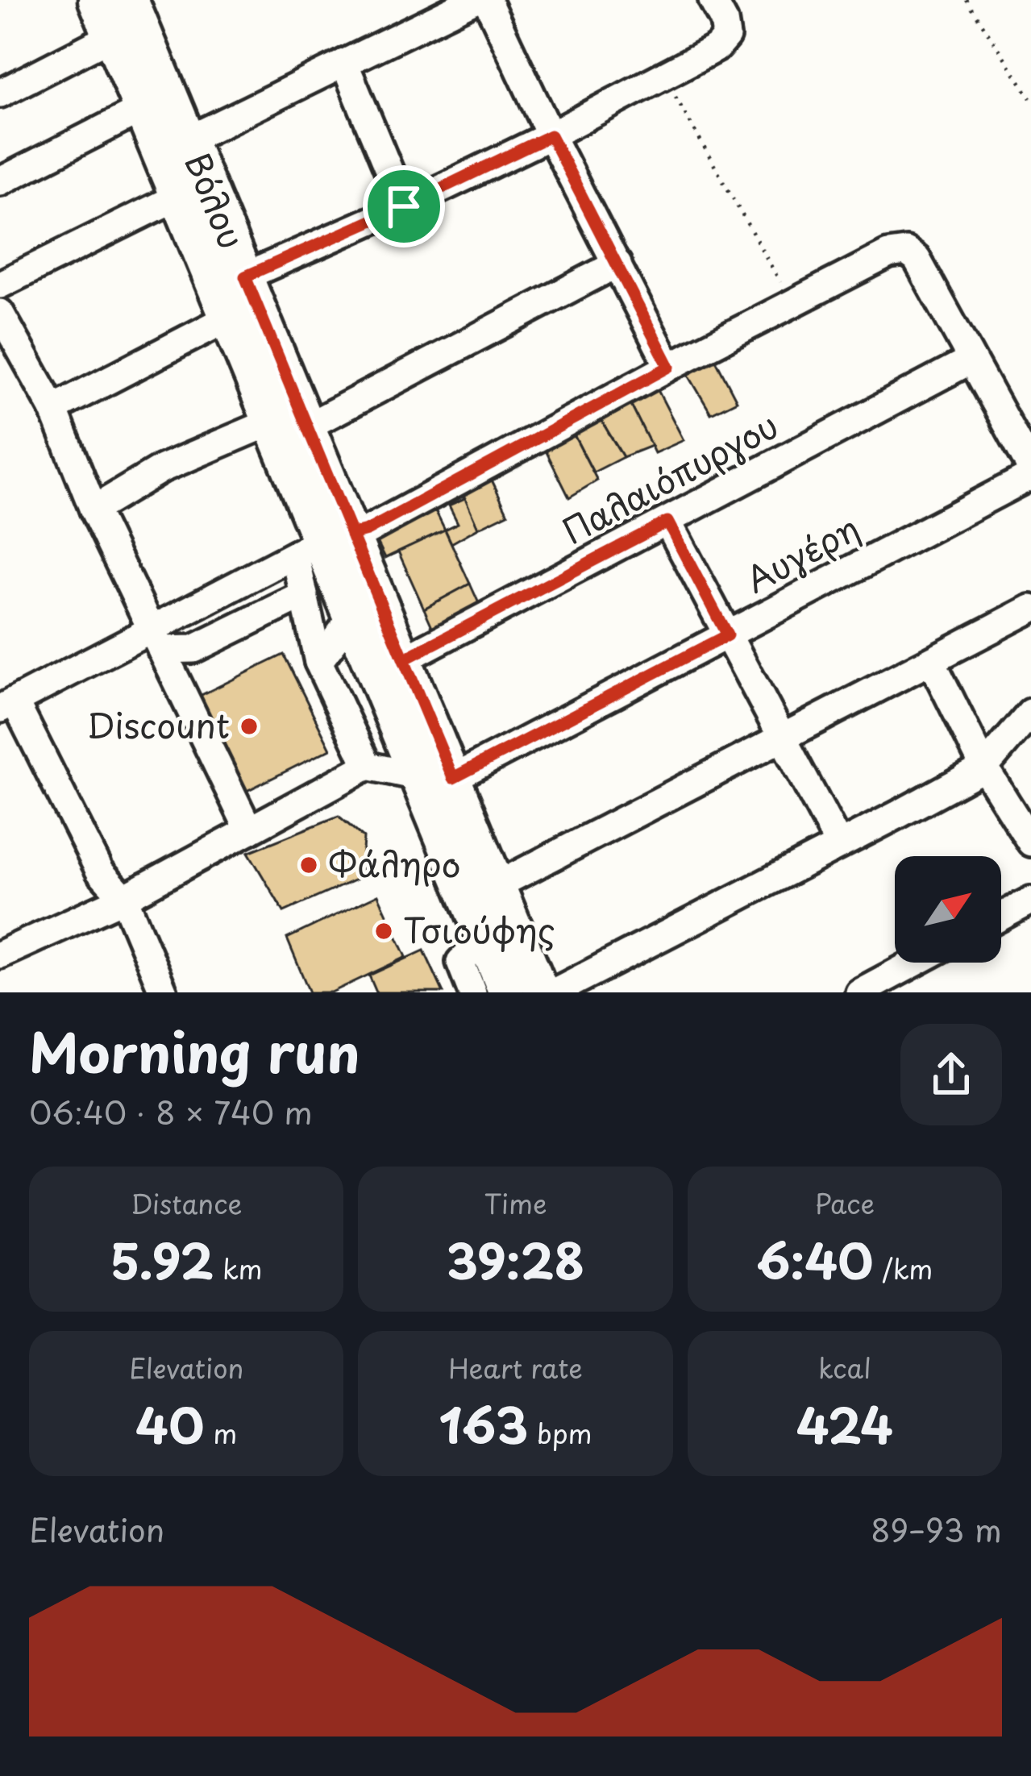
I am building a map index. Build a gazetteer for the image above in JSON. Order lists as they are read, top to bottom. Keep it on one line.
{"streets":{"main road":["Βόλου"],"street":["Παλαιόπυργου","Αυγέρη"]},"crossings":[["Βόλου","Παλαιόπυργου"],["Βόλου","Αυγέρη"]],"places":["Discount","Φάληρο","Τσιούφης"],"north":"top right","page":{"heading":["Morning run","06:40 · 8 × 740 m"],"stats":[["Distance","5.92 km"],["Time","39:28"],["Pace","6:40 /km"],["Elevation","40 m"],["Heart rate","163 bpm"],["kcal","424"]],"chart":["Elevation","89–93 m"]}}
